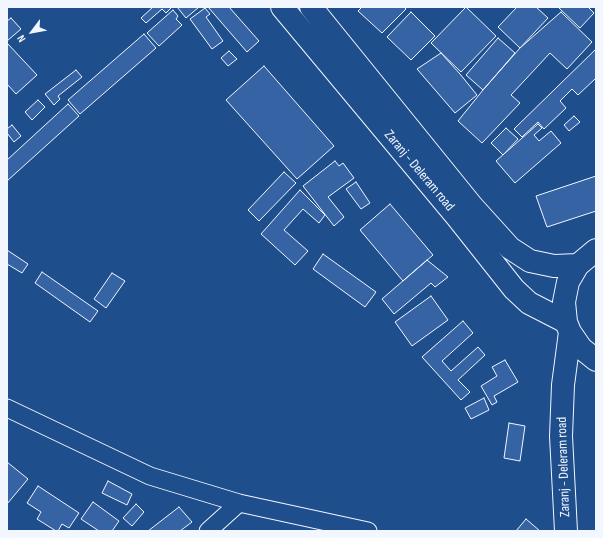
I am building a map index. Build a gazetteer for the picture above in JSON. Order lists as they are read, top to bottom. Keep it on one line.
{"streets":{"highway":["Zaranj - Deleram road"]},"north":"bottom left"}
